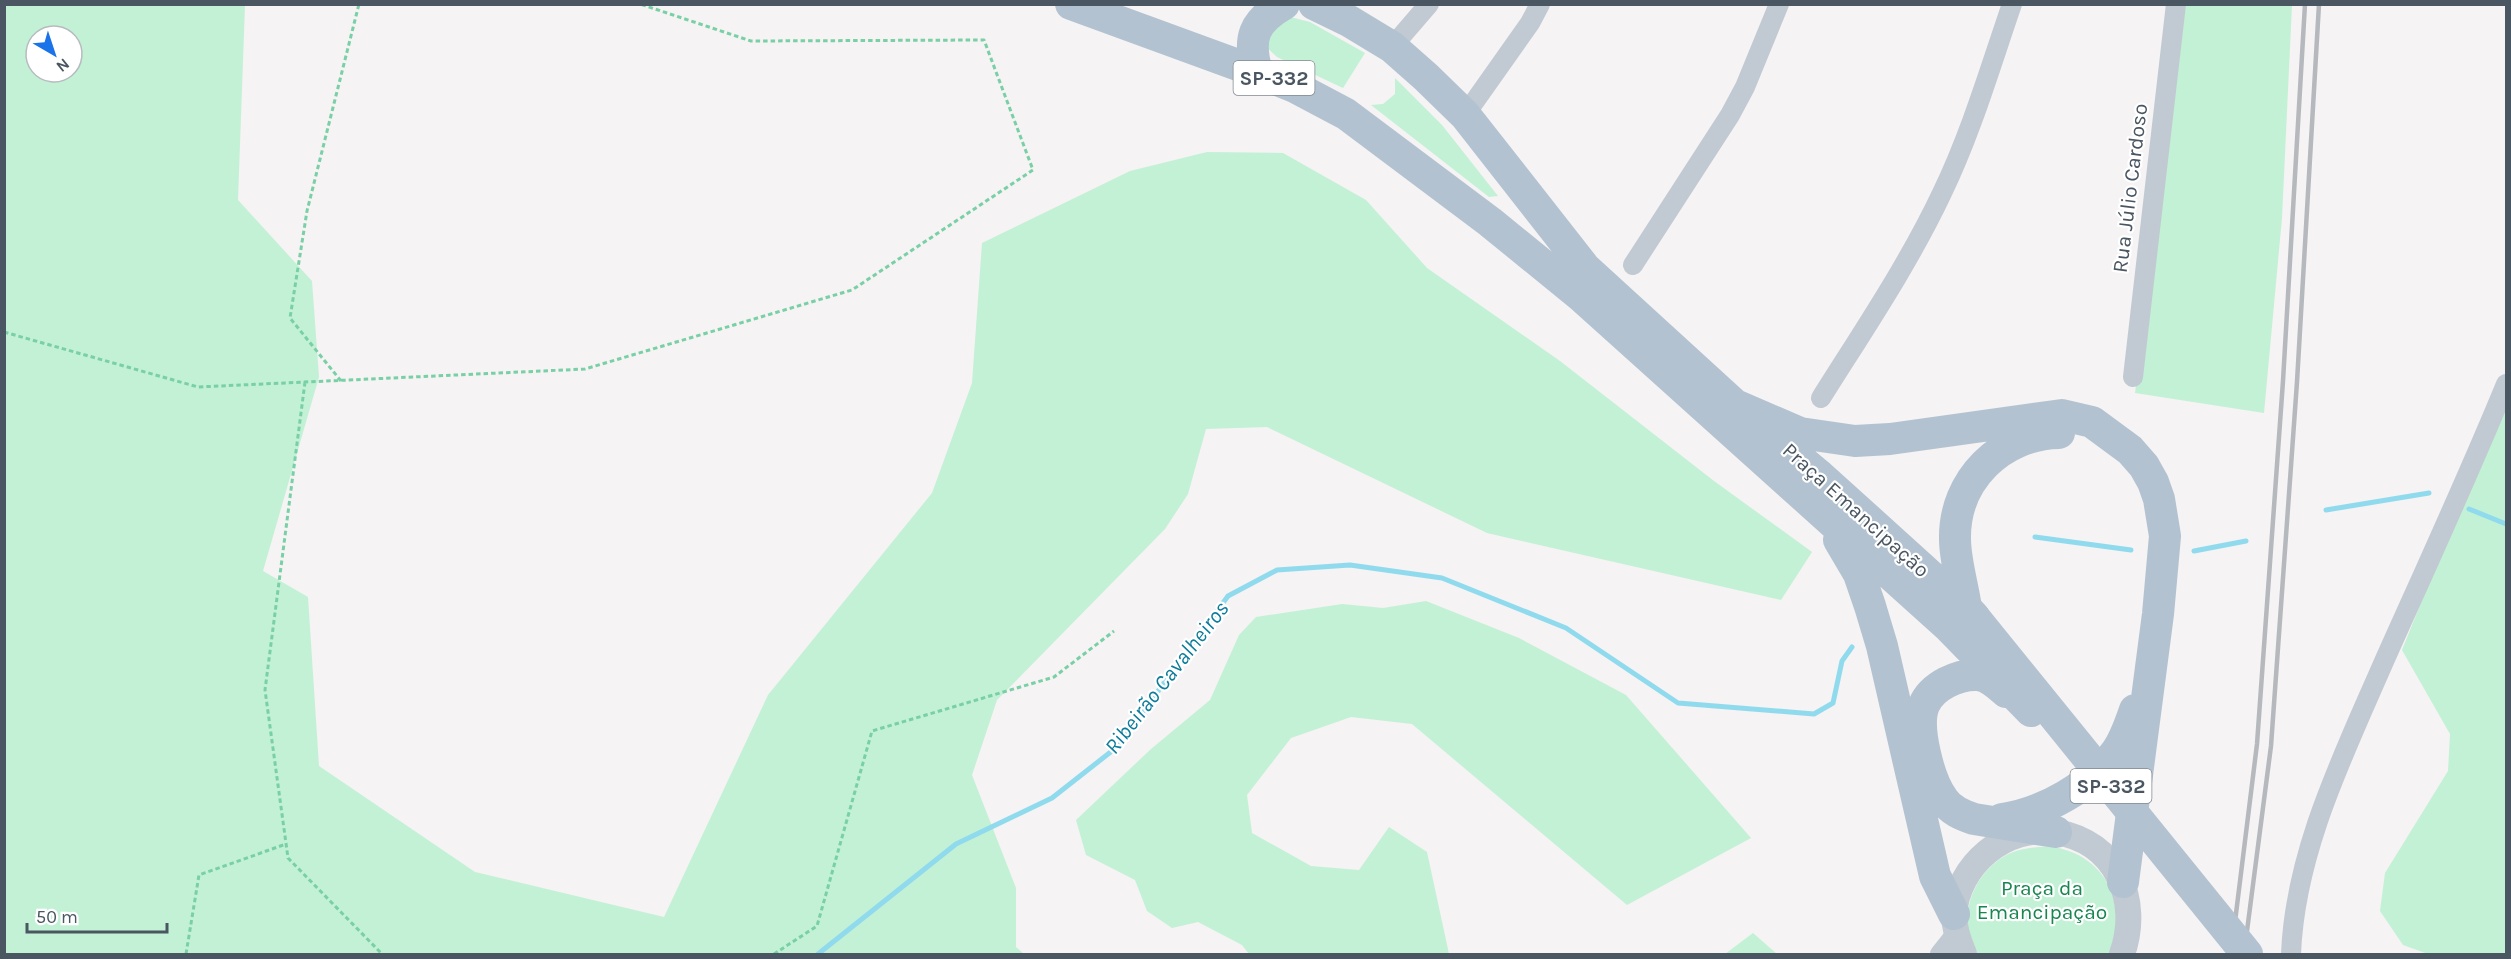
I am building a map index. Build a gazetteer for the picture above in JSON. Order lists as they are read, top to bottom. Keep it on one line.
{"streets":{"main road":["SP-332","Praça Emancipação"],"street":["Rua Júlio Cardoso"]},"crossings":[["SP-332","Praça Emancipação"]],"water":["Ribeirão Cavalheiros"],"parks":["Praça da Emancipação"],"scale_bar":"50 m","north":"bottom right"}
